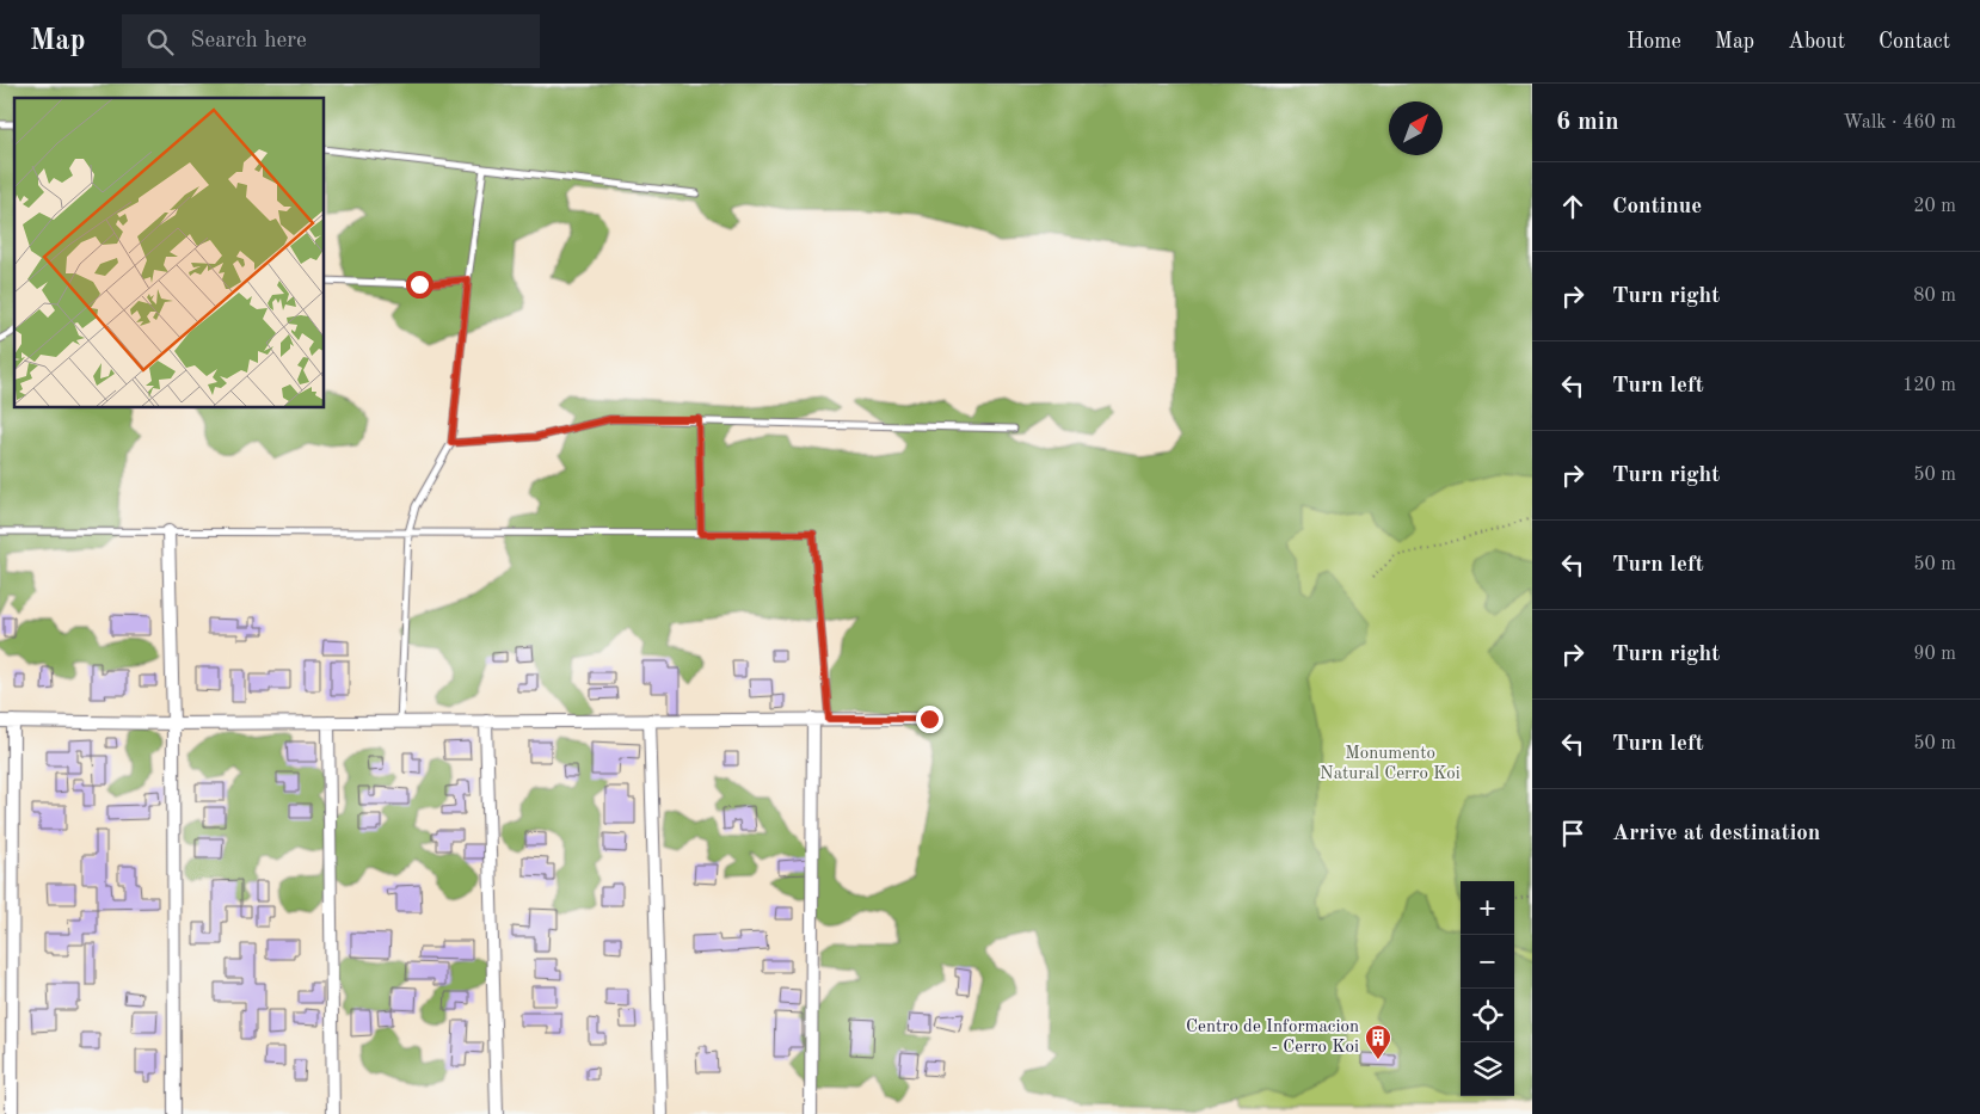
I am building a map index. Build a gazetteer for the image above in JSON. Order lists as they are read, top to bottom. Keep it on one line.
{"parks":["Monumento Natural Cerro Koi"],"places":{"building":["Centro de Informacion - Cerro Koi"]},"north":"top right","page":{"header":"Map","search":"Search here","nav":["Home","Map","About","Contact"],"heading":["6 min","Walk · 460 m"],"list":[["Continue","20 m"],["Turn right","80 m"],["Turn left","120 m"],["Turn right","50 m"],["Turn left","50 m"],["Turn right","90 m"],["Turn left","50 m"],"Arrive at destination"],"map_buttons":["+","−"]}}
